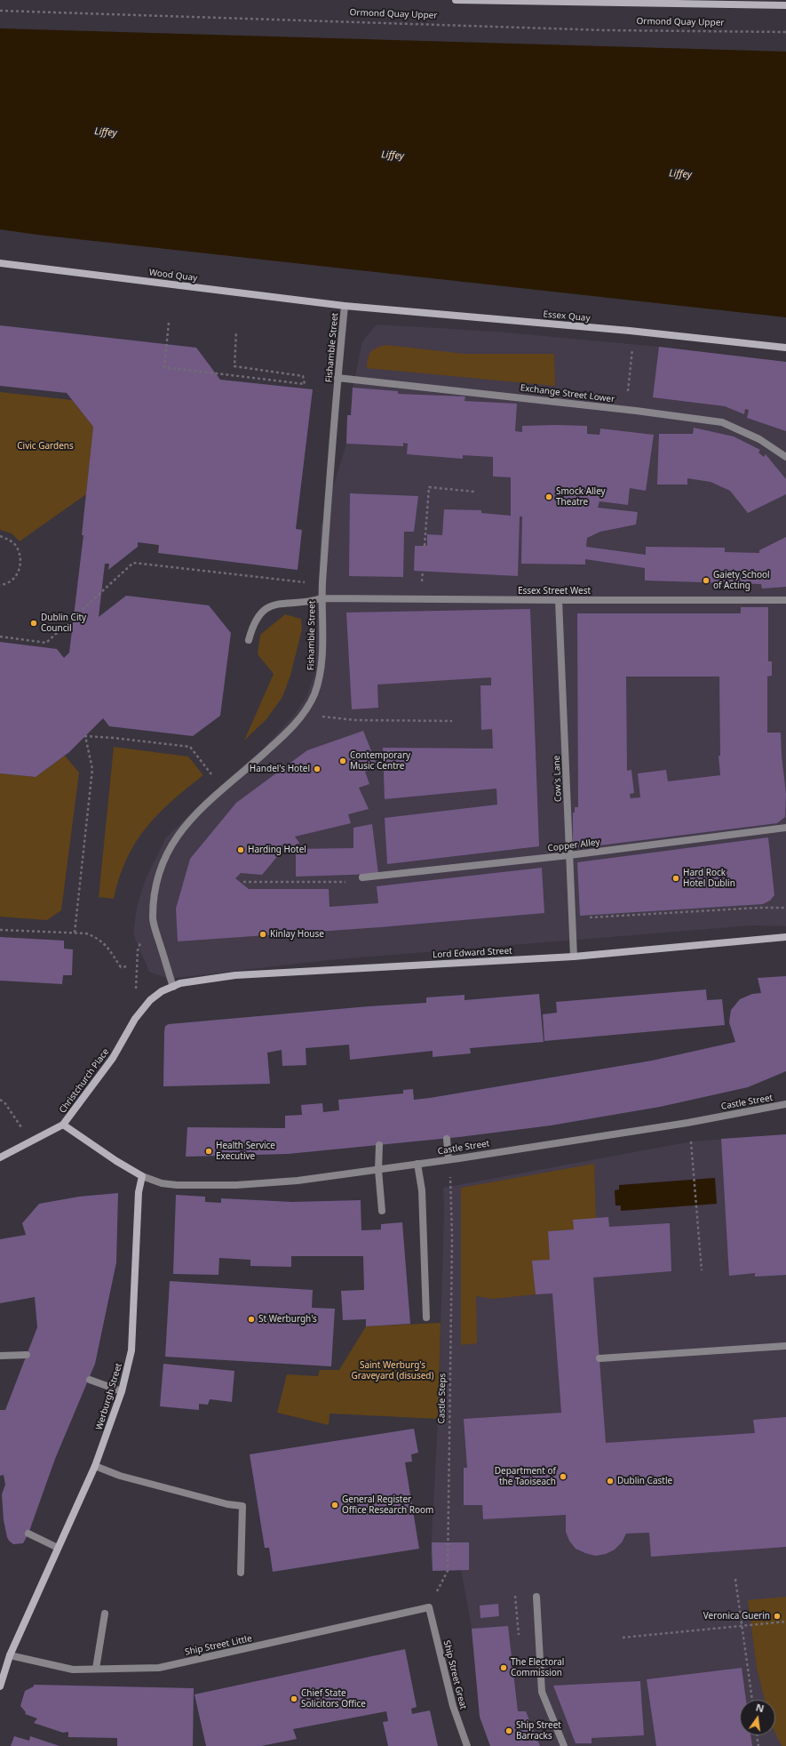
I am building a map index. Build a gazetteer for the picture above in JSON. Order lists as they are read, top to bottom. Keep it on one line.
{"streets":{"main road":["Wood Quay","Essex Quay","Lord Edward Street","Christchurch Place","Werburgh Street"],"street":["Fishamble Street","Exchange Street Lower","Essex Street West","Cow's Lane","Copper Alley","Castle Street","Ship Street Little","Ship Street Great"],"path":["Ormond Quay Upper","Castle Steps"]},"crossings":[["Wood Quay","Essex Quay"],["Wood Quay","Fishamble Street"],["Essex Quay","Fishamble Street"],["Fishamble Street","Exchange Street Lower"],["Fishamble Street","Essex Street West"],["Fishamble Street","Lord Edward Street"],["Essex Street West","Cow's Lane"],["Cow's Lane","Copper Alley"],["Cow's Lane","Lord Edward Street"],["Lord Edward Street","Christchurch Place"],["Castle Street","Werburgh Street"],["Werburgh Street","Ship Street Little"],["Castle Steps","Ship Street Little"],["Castle Steps","Ship Street Great"],["Ship Street Little","Ship Street Great"]],"water":["Liffey"],"parks":["Civic Gardens","Saint Werburg's Graveyard (disused)"],"places":["Smock Alley Theatre","Gaiety School of Acting","Dublin City Council","Contemporary Music Centre","Handel's Hotel","Harding Hotel","Hard Rock Hotel Dublin","Kinlay House","Health Service Executive","St Werburgh's","Department of the Taoiseach","Dublin Castle","General Register Office Research Room","Veronica Guerin","The Electoral Commission","Chief State Solicitors Office","Ship Street Barracks"],"north":"top"}
